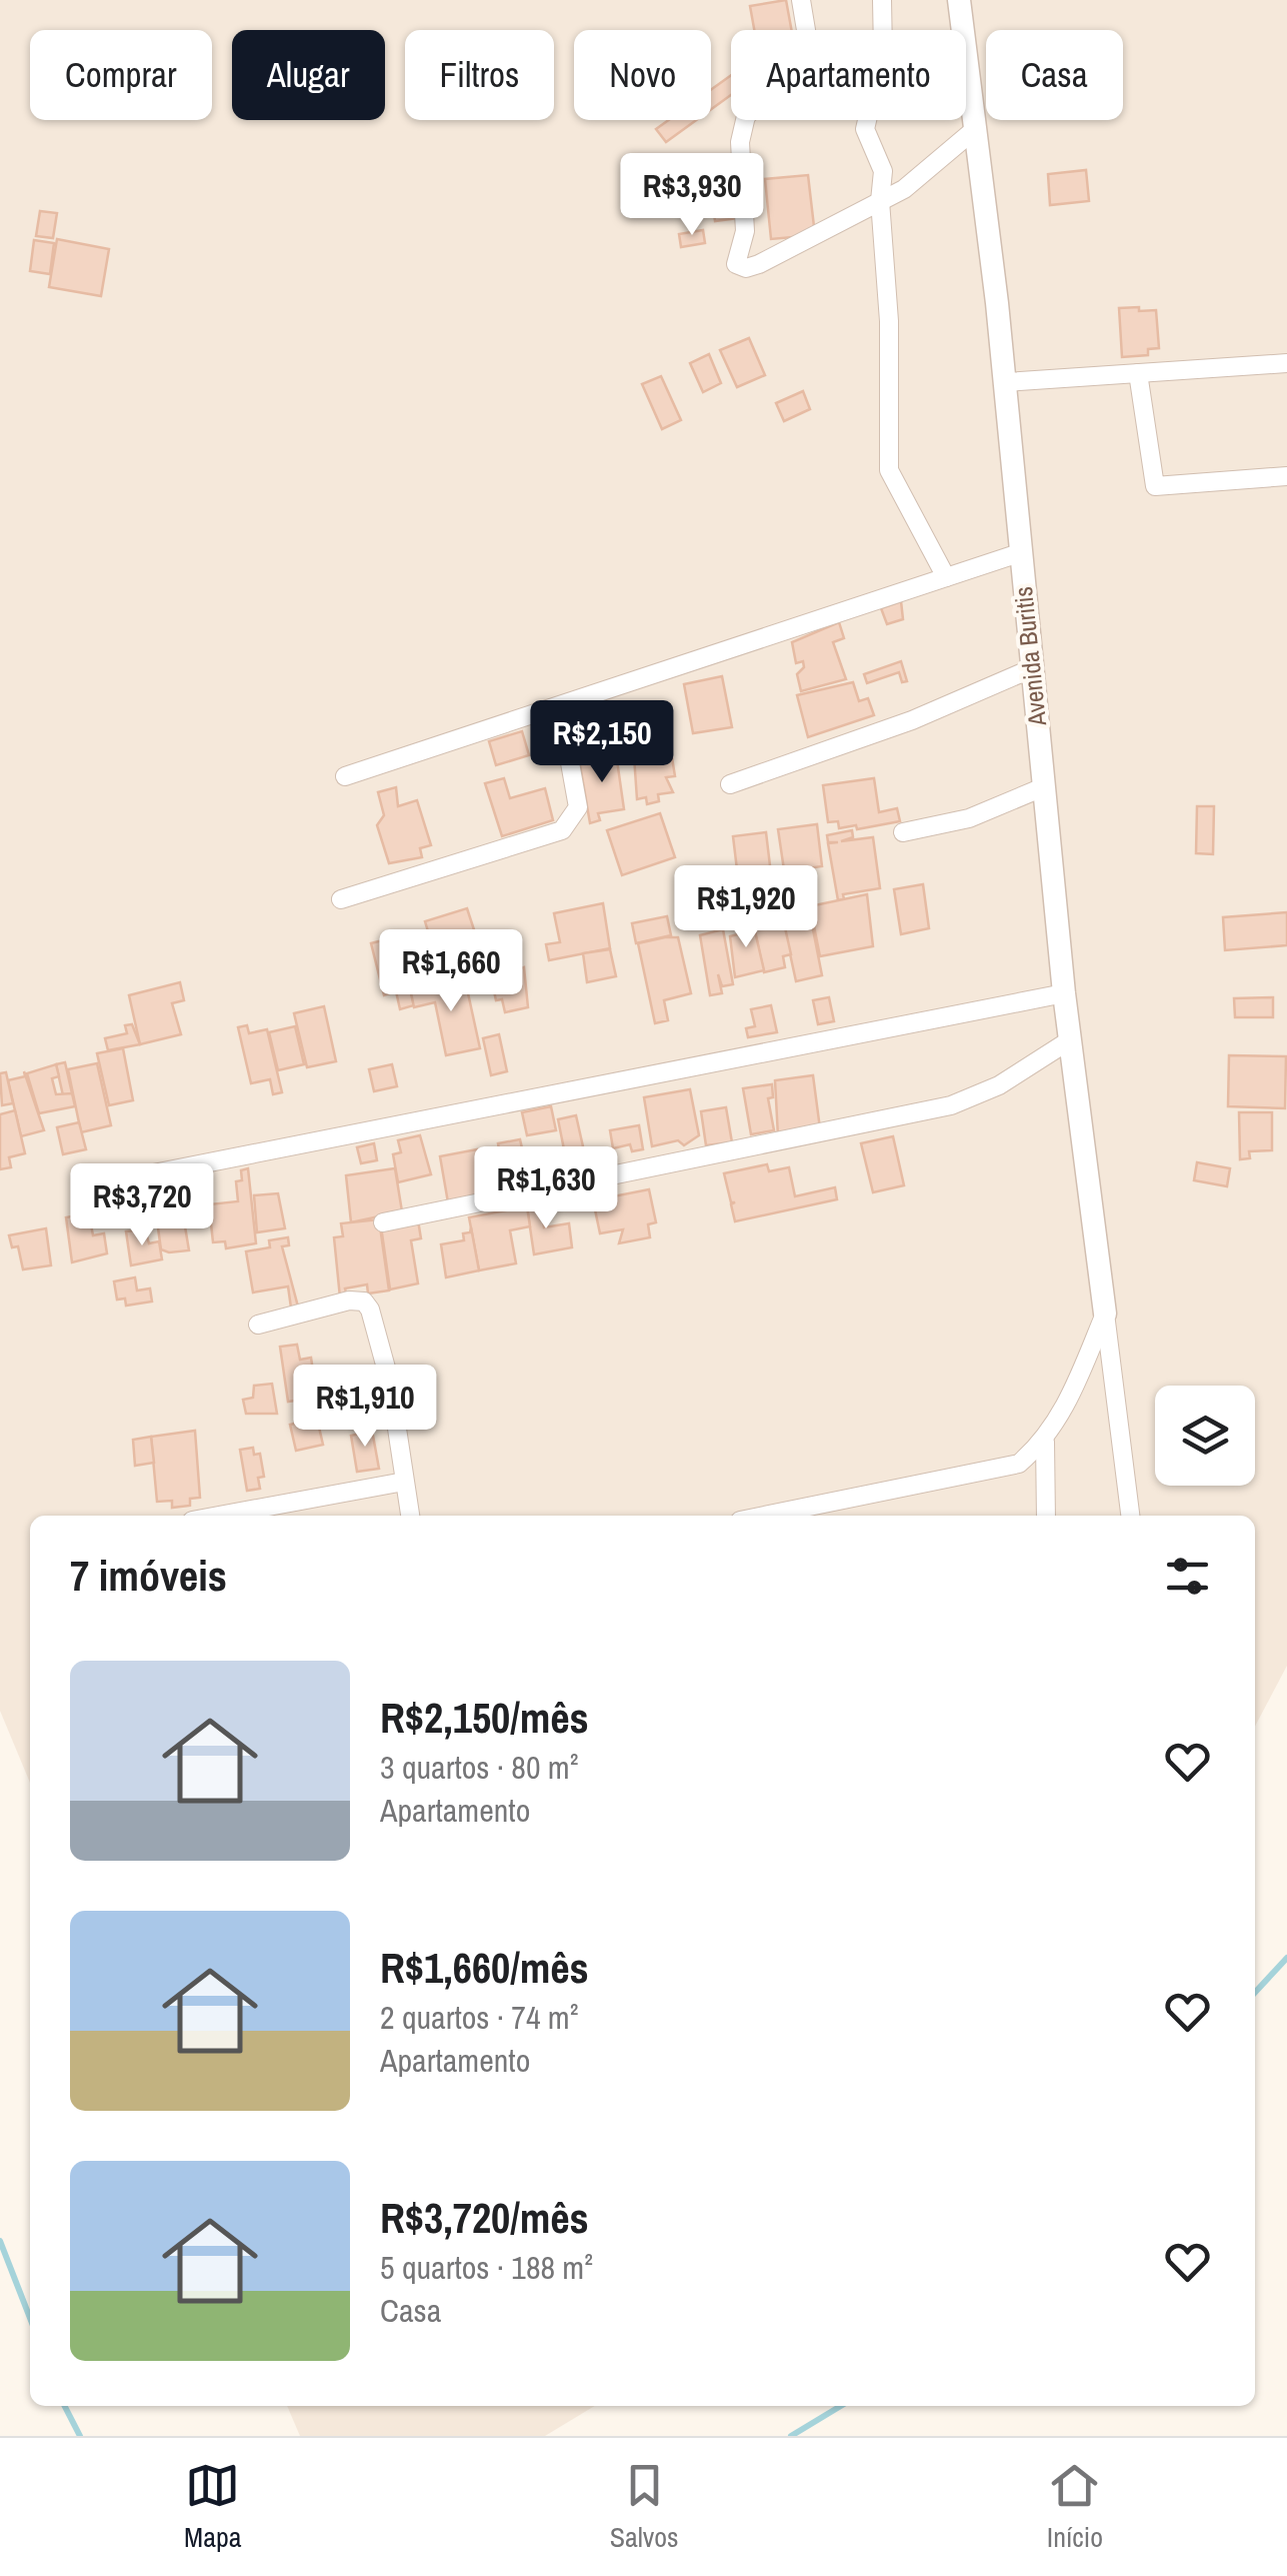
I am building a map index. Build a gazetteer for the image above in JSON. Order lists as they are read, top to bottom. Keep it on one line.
{"streets":{"street":["Avenida Buritis"]},"page":{"chip":["Comprar","Alugar","Filtros","Novo","Apartamento","Casa"],"price":["R$3,930","R$2,150","R$1,920","R$1,660","R$1,630","R$3,720","R$1,910"],"heading":"7 imóveis","list":[{"name":"R$2,150/mês","note":"3 quartos · 80 m² · Apartamento"},{"name":"R$1,660/mês","note":"2 quartos · 74 m² · Apartamento"},{"name":"R$3,720/mês","note":"5 quartos · 188 m² · Casa"}],"tabs":["Mapa","Salvos","Início"]}}
